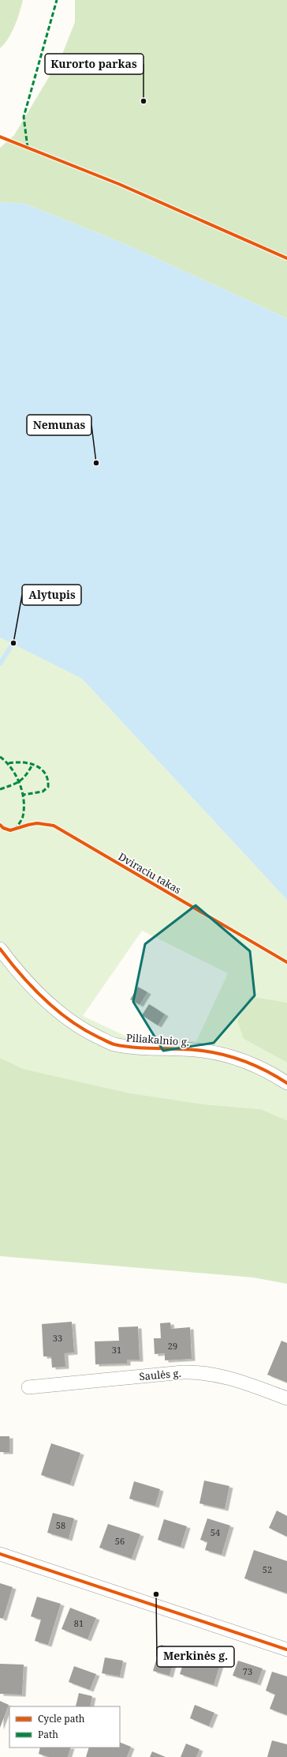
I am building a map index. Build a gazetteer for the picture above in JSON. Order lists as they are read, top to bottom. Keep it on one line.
{"streets":{"street":["Piliakalnio g.","Saulės g."],"cycle path":["Dviraciu takas"]},"places":["Kurorto parkas","Nemunas","Alytupis","Merkinės g."],"house_numbers":["33","29","31","58","54","56","52","81","73"],"legend":["Cycle path","Path"]}
